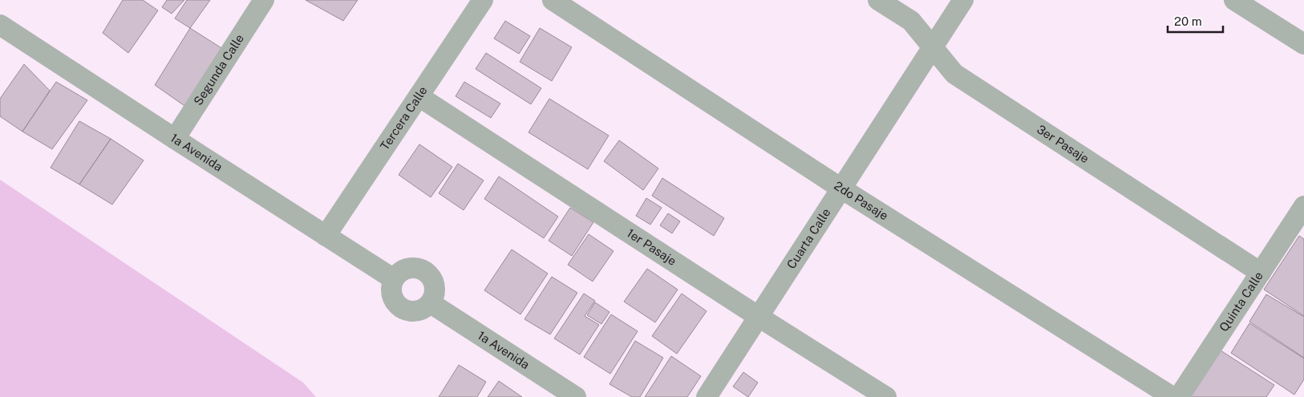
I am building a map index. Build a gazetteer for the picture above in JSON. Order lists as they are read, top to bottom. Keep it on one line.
{"streets":{"street":["Segunda Calle","Tercera Calle","3er Pasaje","1a Avenida","2do Pasaje","Cuarta Calle","1er Pasaje","Quinta Calle"]},"crossings":[["Segunda Calle","1a Avenida"],["Tercera Calle","1a Avenida"],["Tercera Calle","1er Pasaje"],["3er Pasaje","Cuarta Calle"],["3er Pasaje","Quinta Calle"],["2do Pasaje","Cuarta Calle"],["Cuarta Calle","1er Pasaje"]],"scale_bar":"20 m"}
